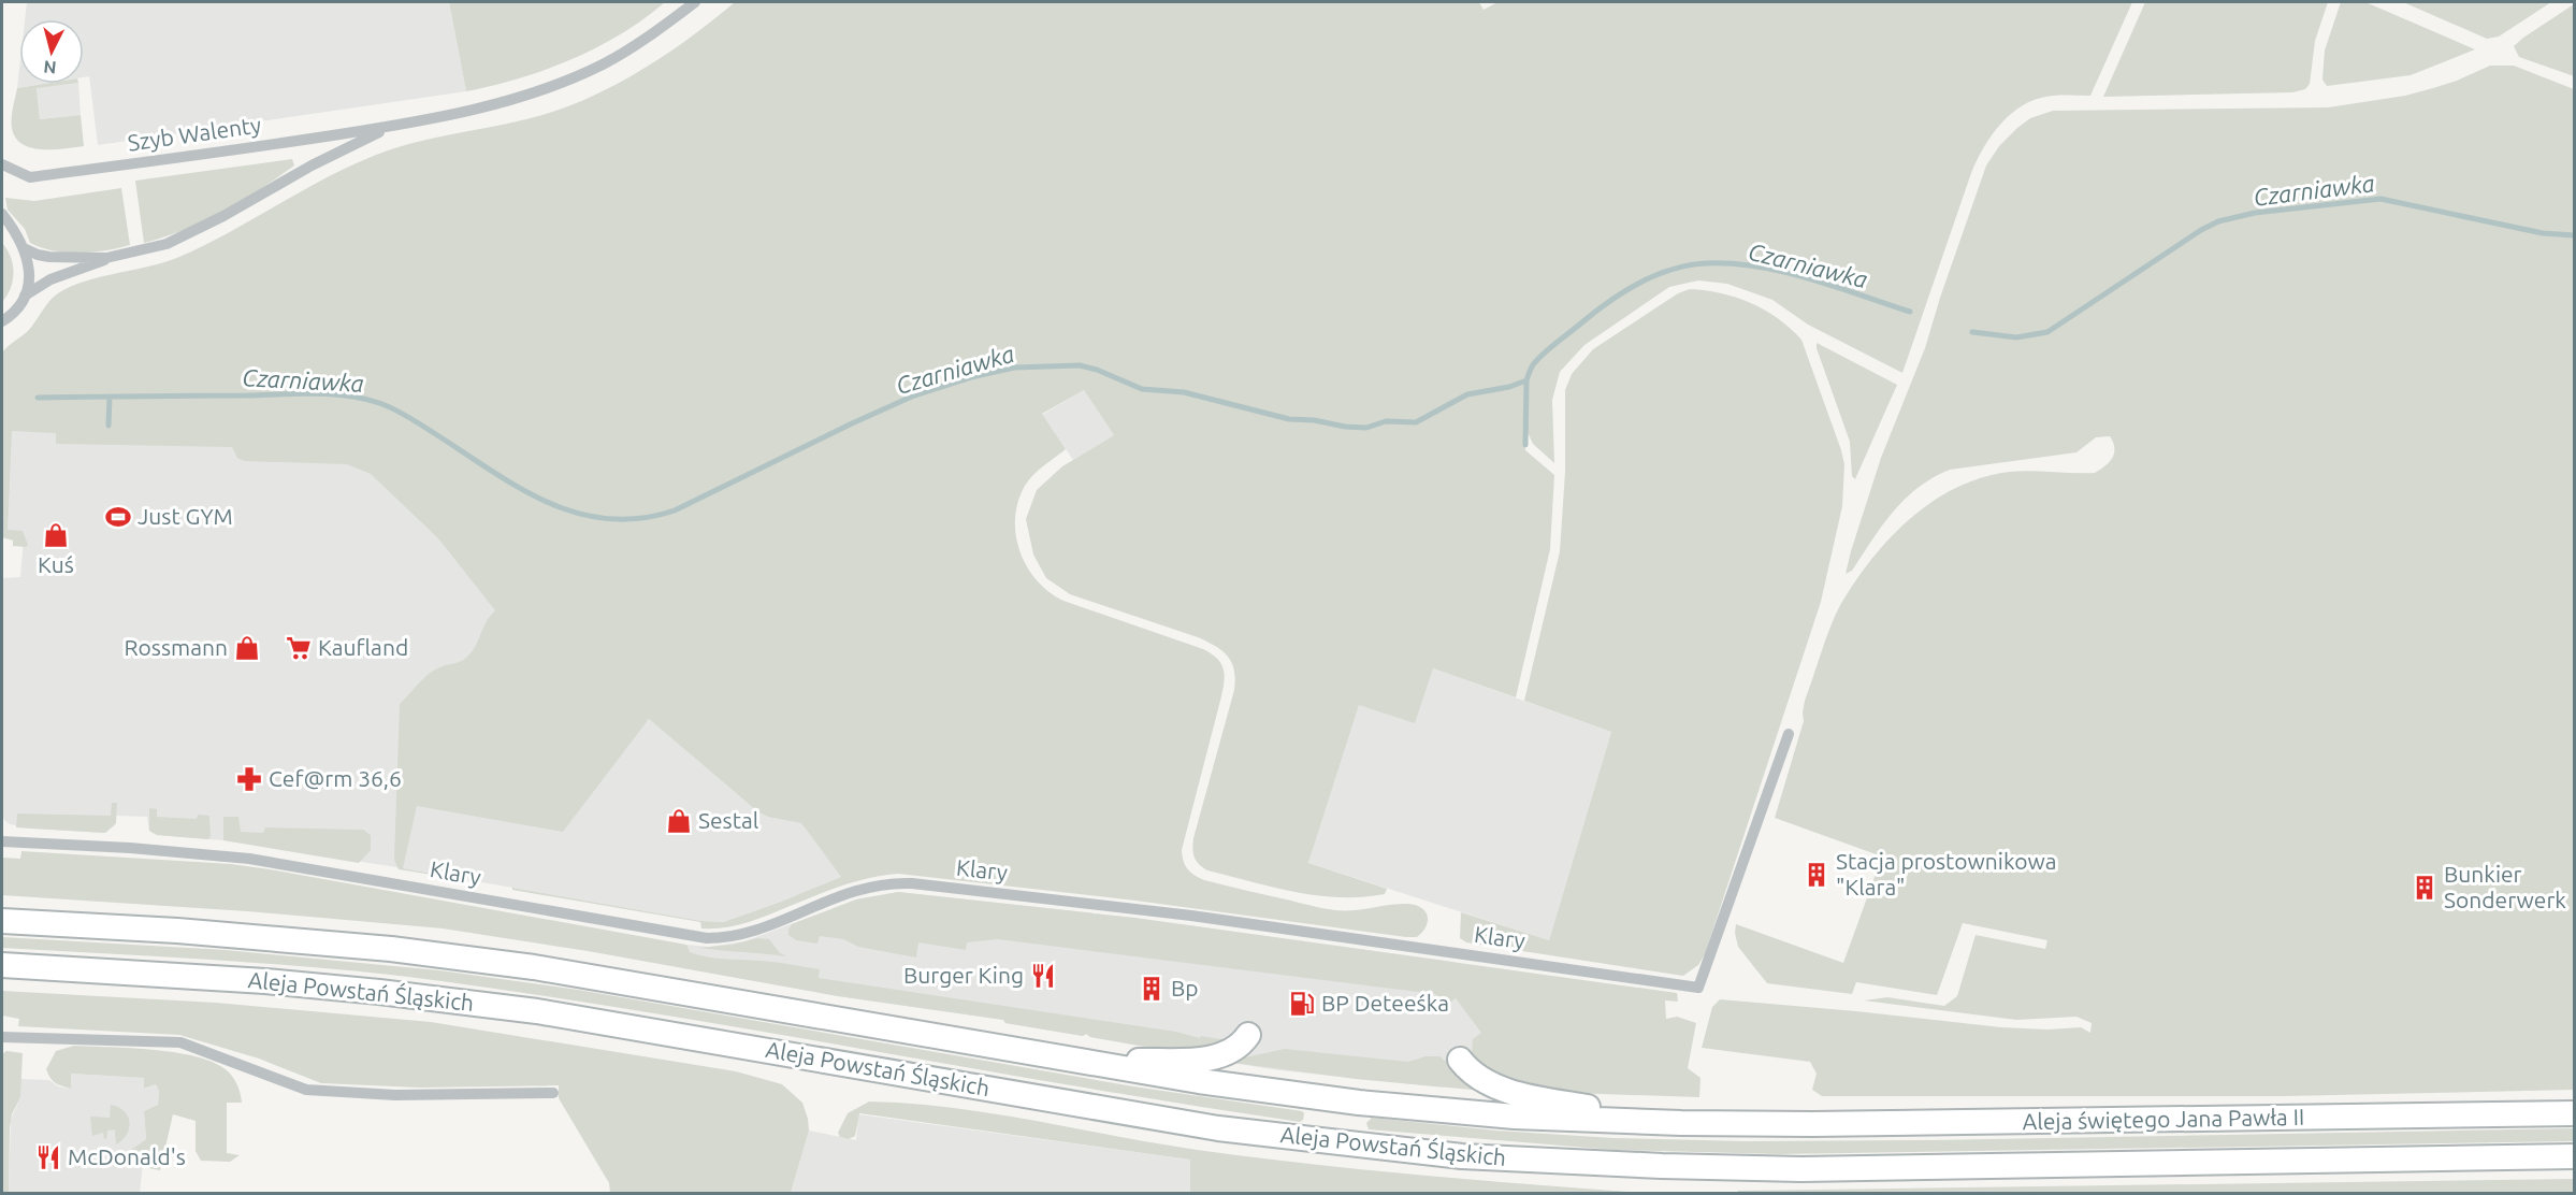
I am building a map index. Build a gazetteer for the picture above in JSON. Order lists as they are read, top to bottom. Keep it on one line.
{"streets":{"main road":["Aleja Powstań Śląskich","Aleja świętego Jana Pawła II"],"street":["Szyb Walenty","Klary"]},"crossings":[["Aleja Powstań Śląskich","Aleja świętego Jana Pawła II"]],"water":["Czarniawka"],"places":{"sports":["Just GYM"],"shop":["Kuś","Rossmann","Sestal"],"supermarket":["Kaufland"],"pharmacy":["Cef@rm 36,6"],"building":["Stacja prostownikowa \"Klara\"","Bunkier Sonderwerk","Bp"],"restaurant":["Burger King","McDonald's"],"fuel station":["BP Deteeśka"]},"north":"bottom"}
